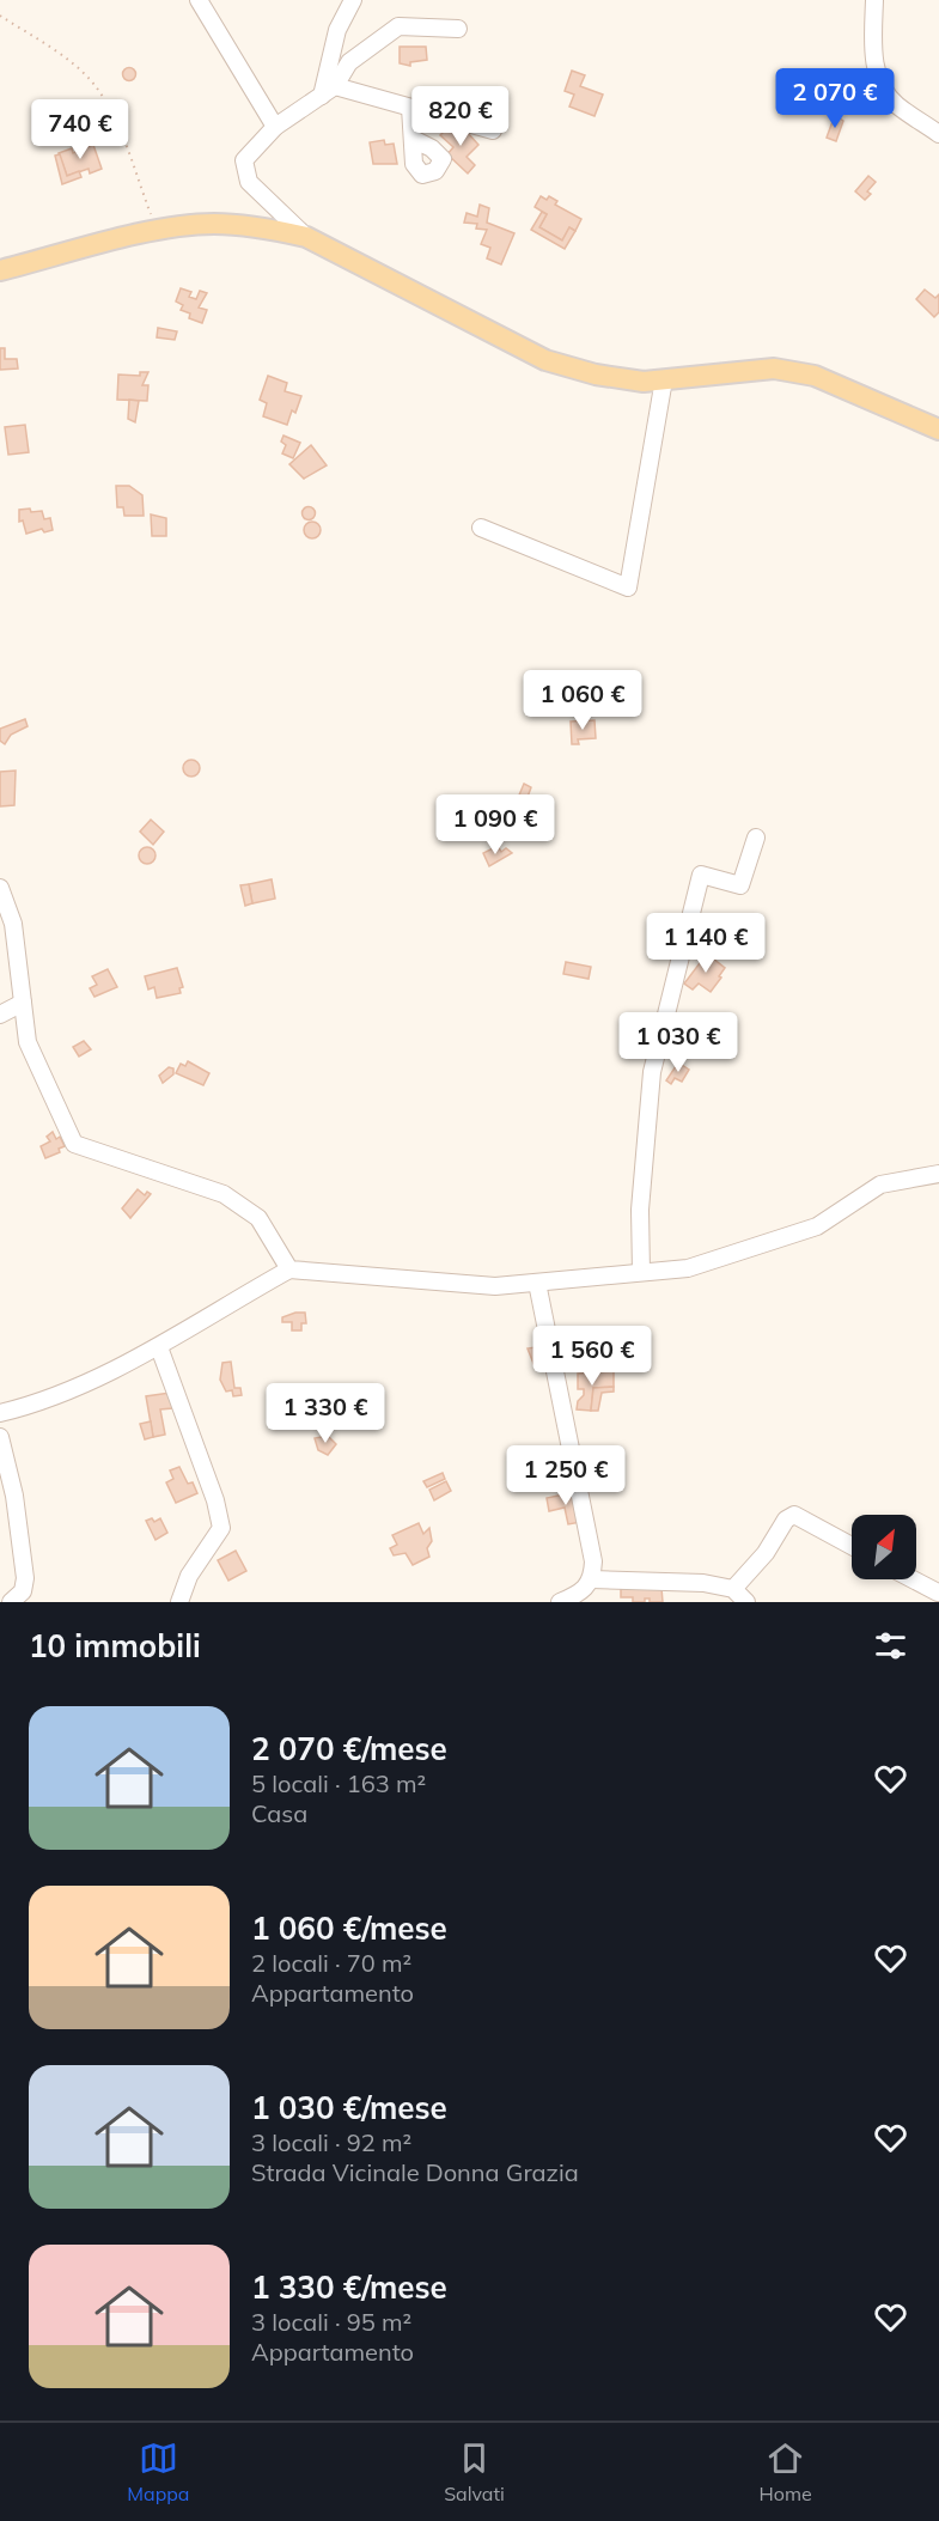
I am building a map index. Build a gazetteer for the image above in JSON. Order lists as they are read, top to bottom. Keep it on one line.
{"north":"top right","page":{"price":["2 070 €","820 €","740 €","1 060 €","1 090 €","1 140 €","1 030 €","1 560 €","1 330 €","1 250 €"],"heading":"10 immobili","list":[{"name":"2 070 €/mese","note":"5 locali · 163 m² · Casa"},{"name":"1 060 €/mese","note":"2 locali · 70 m² · Appartamento"},{"name":"1 030 €/mese","note":"3 locali · 92 m² · Strada Vicinale Donna Grazia"},{"name":"1 330 €/mese","note":"3 locali · 95 m² · Appartamento"}],"tabs":["Mappa","Salvati","Home"]}}
